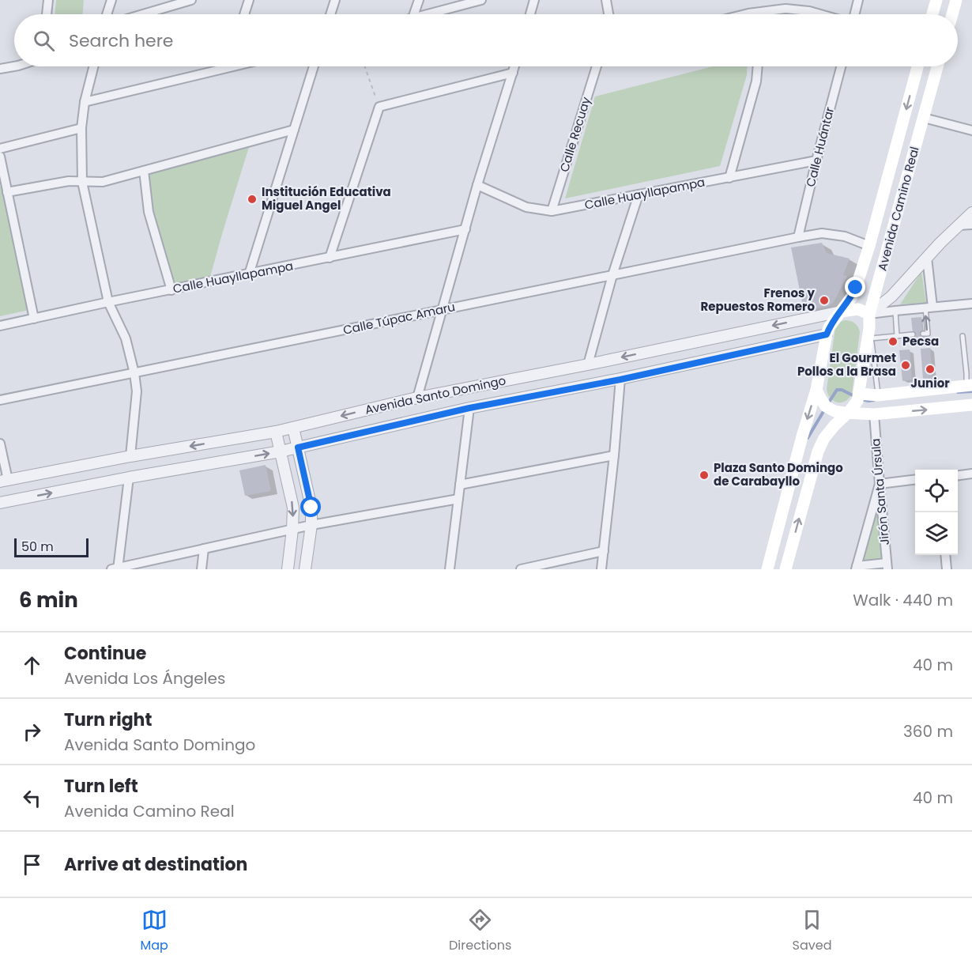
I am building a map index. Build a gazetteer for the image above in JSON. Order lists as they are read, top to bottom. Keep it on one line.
{"streets":{"main road":["Avenida Camino Real","Avenida Santo Domingo"],"street":["Calle Recuay","Calle Huántar","Calle Huayllapampa","Calle Túpac Amaru","Jirón Santa Úrsula"]},"crossings":[["Calle Recuay","Calle Huayllapampa"],["Calle Huántar","Calle Huayllapampa"],["Calle Huántar","Calle Túpac Amaru"],["Avenida Camino Real","Calle Túpac Amaru"],["Avenida Camino Real","Avenida Santo Domingo"]],"places":["Institución Educativa Miguel Angel","Frenos y Repuestos Romero","Pecsa","El Gourmet Pollos a la Brasa","Junior","Plaza Santo Domingo de Carabayllo"],"scale_bar":"50 m","page":{"search":"Search here","scale":"50 m","heading":["6 min","Walk · 440 m"],"list":[["Continue","Avenida Los Ángeles","40 m"],["Turn right","Avenida Santo Domingo","360 m"],["Turn left","Avenida Camino Real","40 m"],"Arrive at destination"],"nav":["Map","Directions","Saved"]}}
